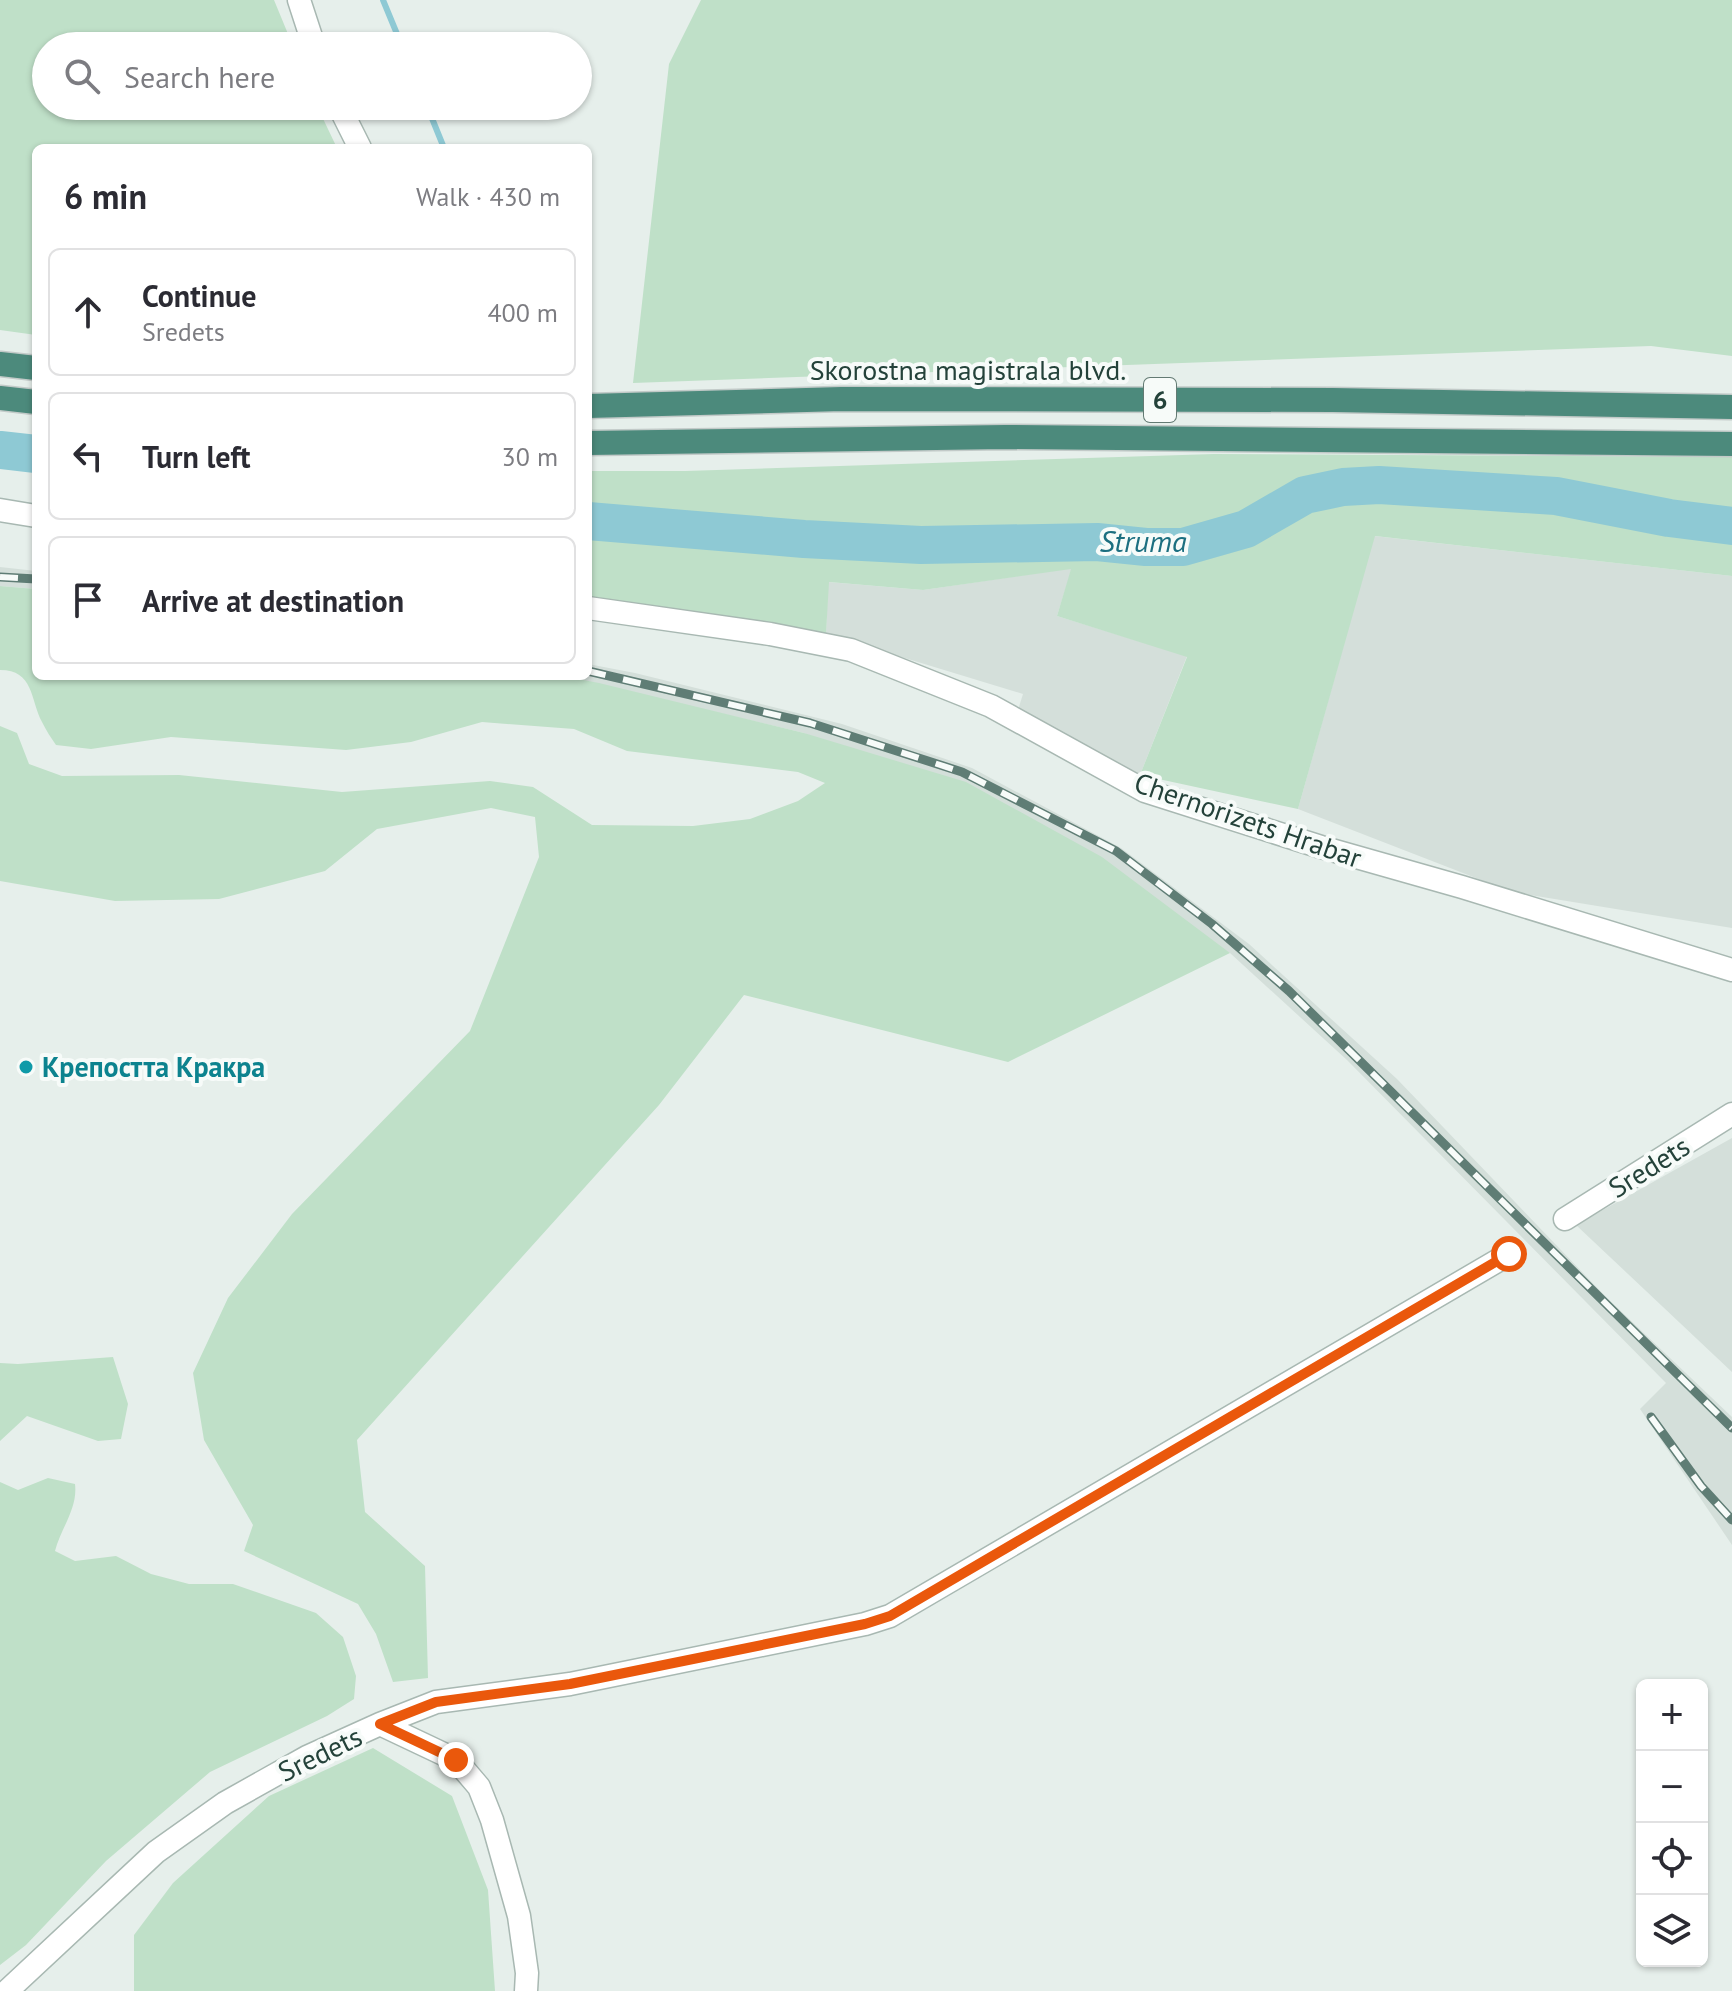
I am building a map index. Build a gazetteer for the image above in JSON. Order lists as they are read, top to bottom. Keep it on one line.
{"streets":{"highway":["Skorostna magistrala blvd.","6"],"street":["Chernorizets Hrabar","Sredets"]},"water":["Struma"],"places":["Крепостта Кракра"],"page":{"search":"Search here","heading":["6 min","Walk · 430 m"],"list":[["Continue","Sredets","400 m"],["Turn left","30 m"],"Arrive at destination"],"map_buttons":["+","−"]}}
